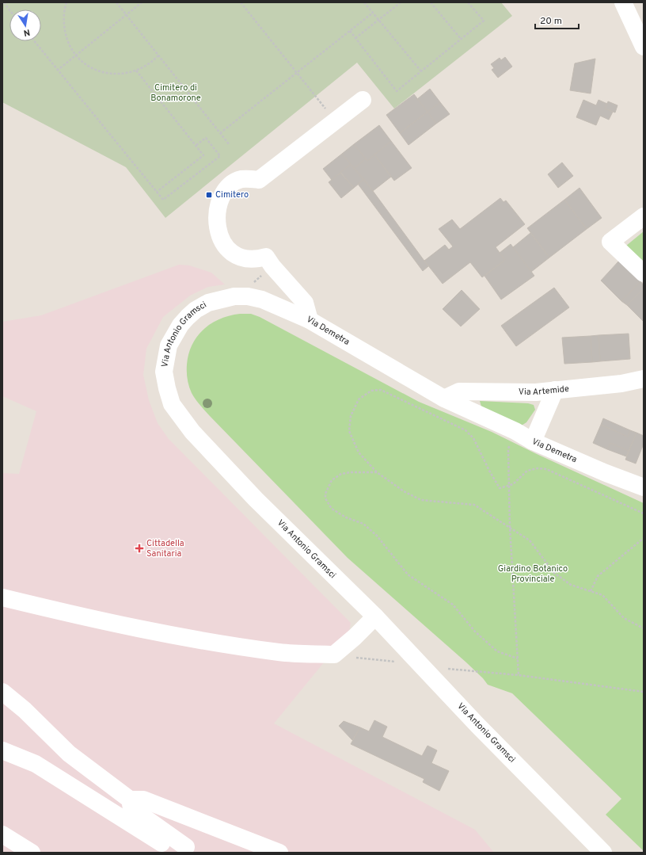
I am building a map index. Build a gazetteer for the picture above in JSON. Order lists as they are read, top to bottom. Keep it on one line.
{"streets":{"street":["Via Demetra","Via Antonio Gramsci","Via Artemide"]},"crossings":[["Via Demetra","Via Antonio Gramsci"],["Via Demetra","Via Artemide"]],"parks":["Cimitero di Bonamorone","Giardino Botanico Provinciale"],"places":{"transit":["Cimitero"],"health":["Cittadella Sanitaria"]},"scale_bar":"20 m","north":"bottom"}
